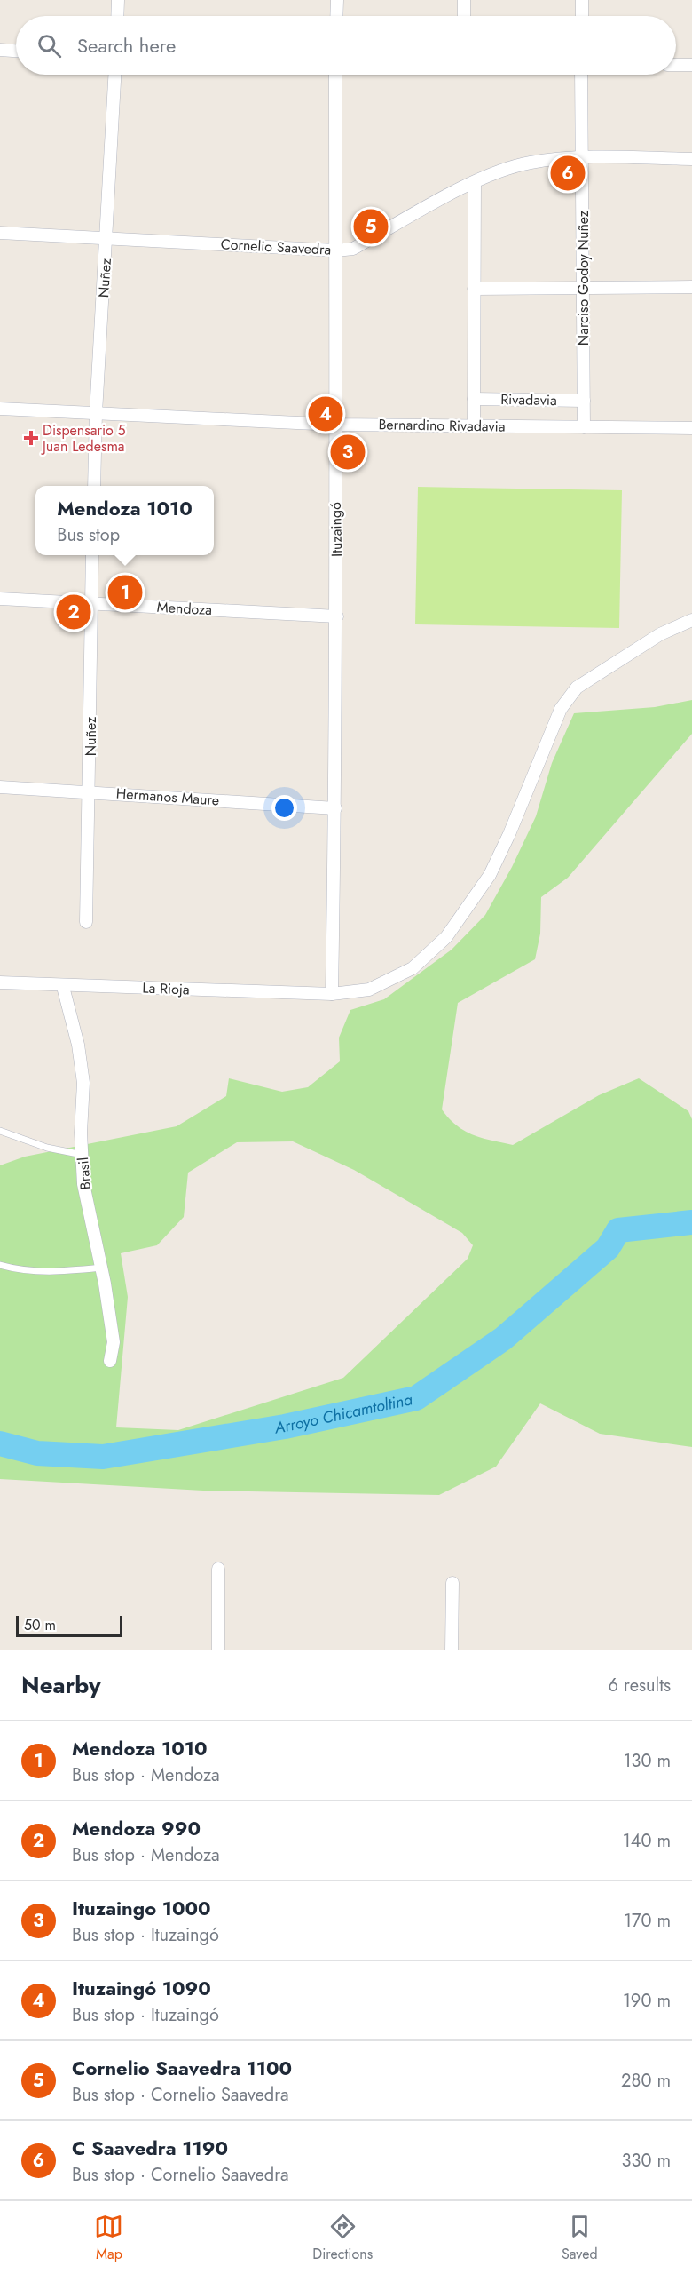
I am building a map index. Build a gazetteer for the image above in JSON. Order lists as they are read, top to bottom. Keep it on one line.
{"streets":{"street":["Cornelio Saavedra","Nuñez","Narciso Godoy Nuñez","Rivadavia","Bernardino Rivadavia","Ituzaingó","Mendoza","Hermanos Maure","La Rioja","Brasil"]},"crossings":[["Cornelio Saavedra","Nuñez"],["Cornelio Saavedra","Narciso Godoy Nuñez"],["Cornelio Saavedra","Ituzaingó"],["Nuñez","Bernardino Rivadavia"],["Nuñez","Mendoza"],["Nuñez","Hermanos Maure"],["Narciso Godoy Nuñez","Rivadavia"],["Narciso Godoy Nuñez","Bernardino Rivadavia"],["Bernardino Rivadavia","Ituzaingó"],["Ituzaingó","Mendoza"],["Ituzaingó","Hermanos Maure"],["Ituzaingó","La Rioja"],["La Rioja","Brasil"]],"water":["Arroyo Chicamtoltina"],"places":{"health":["Dispensario 5 Juan Ledesma"]},"scale_bar":"50 m","page":{"search":"Search here","pins":["6","5","4","3","1","2"],"popup":["Mendoza 1010","Bus stop"],"scale":"50 m","heading":["Nearby","6 results"],"list":[{"mark":"1","name":"Mendoza 1010","note":"Bus stop · Mendoza","value":"130 m"},{"mark":"2","name":"Mendoza 990","note":"Bus stop · Mendoza","value":"140 m"},{"mark":"3","name":"Ituzaingo 1000","note":"Bus stop · Ituzaingó","value":"170 m"},{"mark":"4","name":"Ituzaingó 1090","note":"Bus stop · Ituzaingó","value":"190 m"},{"mark":"5","name":"Cornelio Saavedra 1100","note":"Bus stop · Cornelio Saavedra","value":"280 m"},{"mark":"6","name":"C Saavedra 1190","note":"Bus stop · Cornelio Saavedra","value":"330 m"}],"nav":["Map","Directions","Saved"]}}
